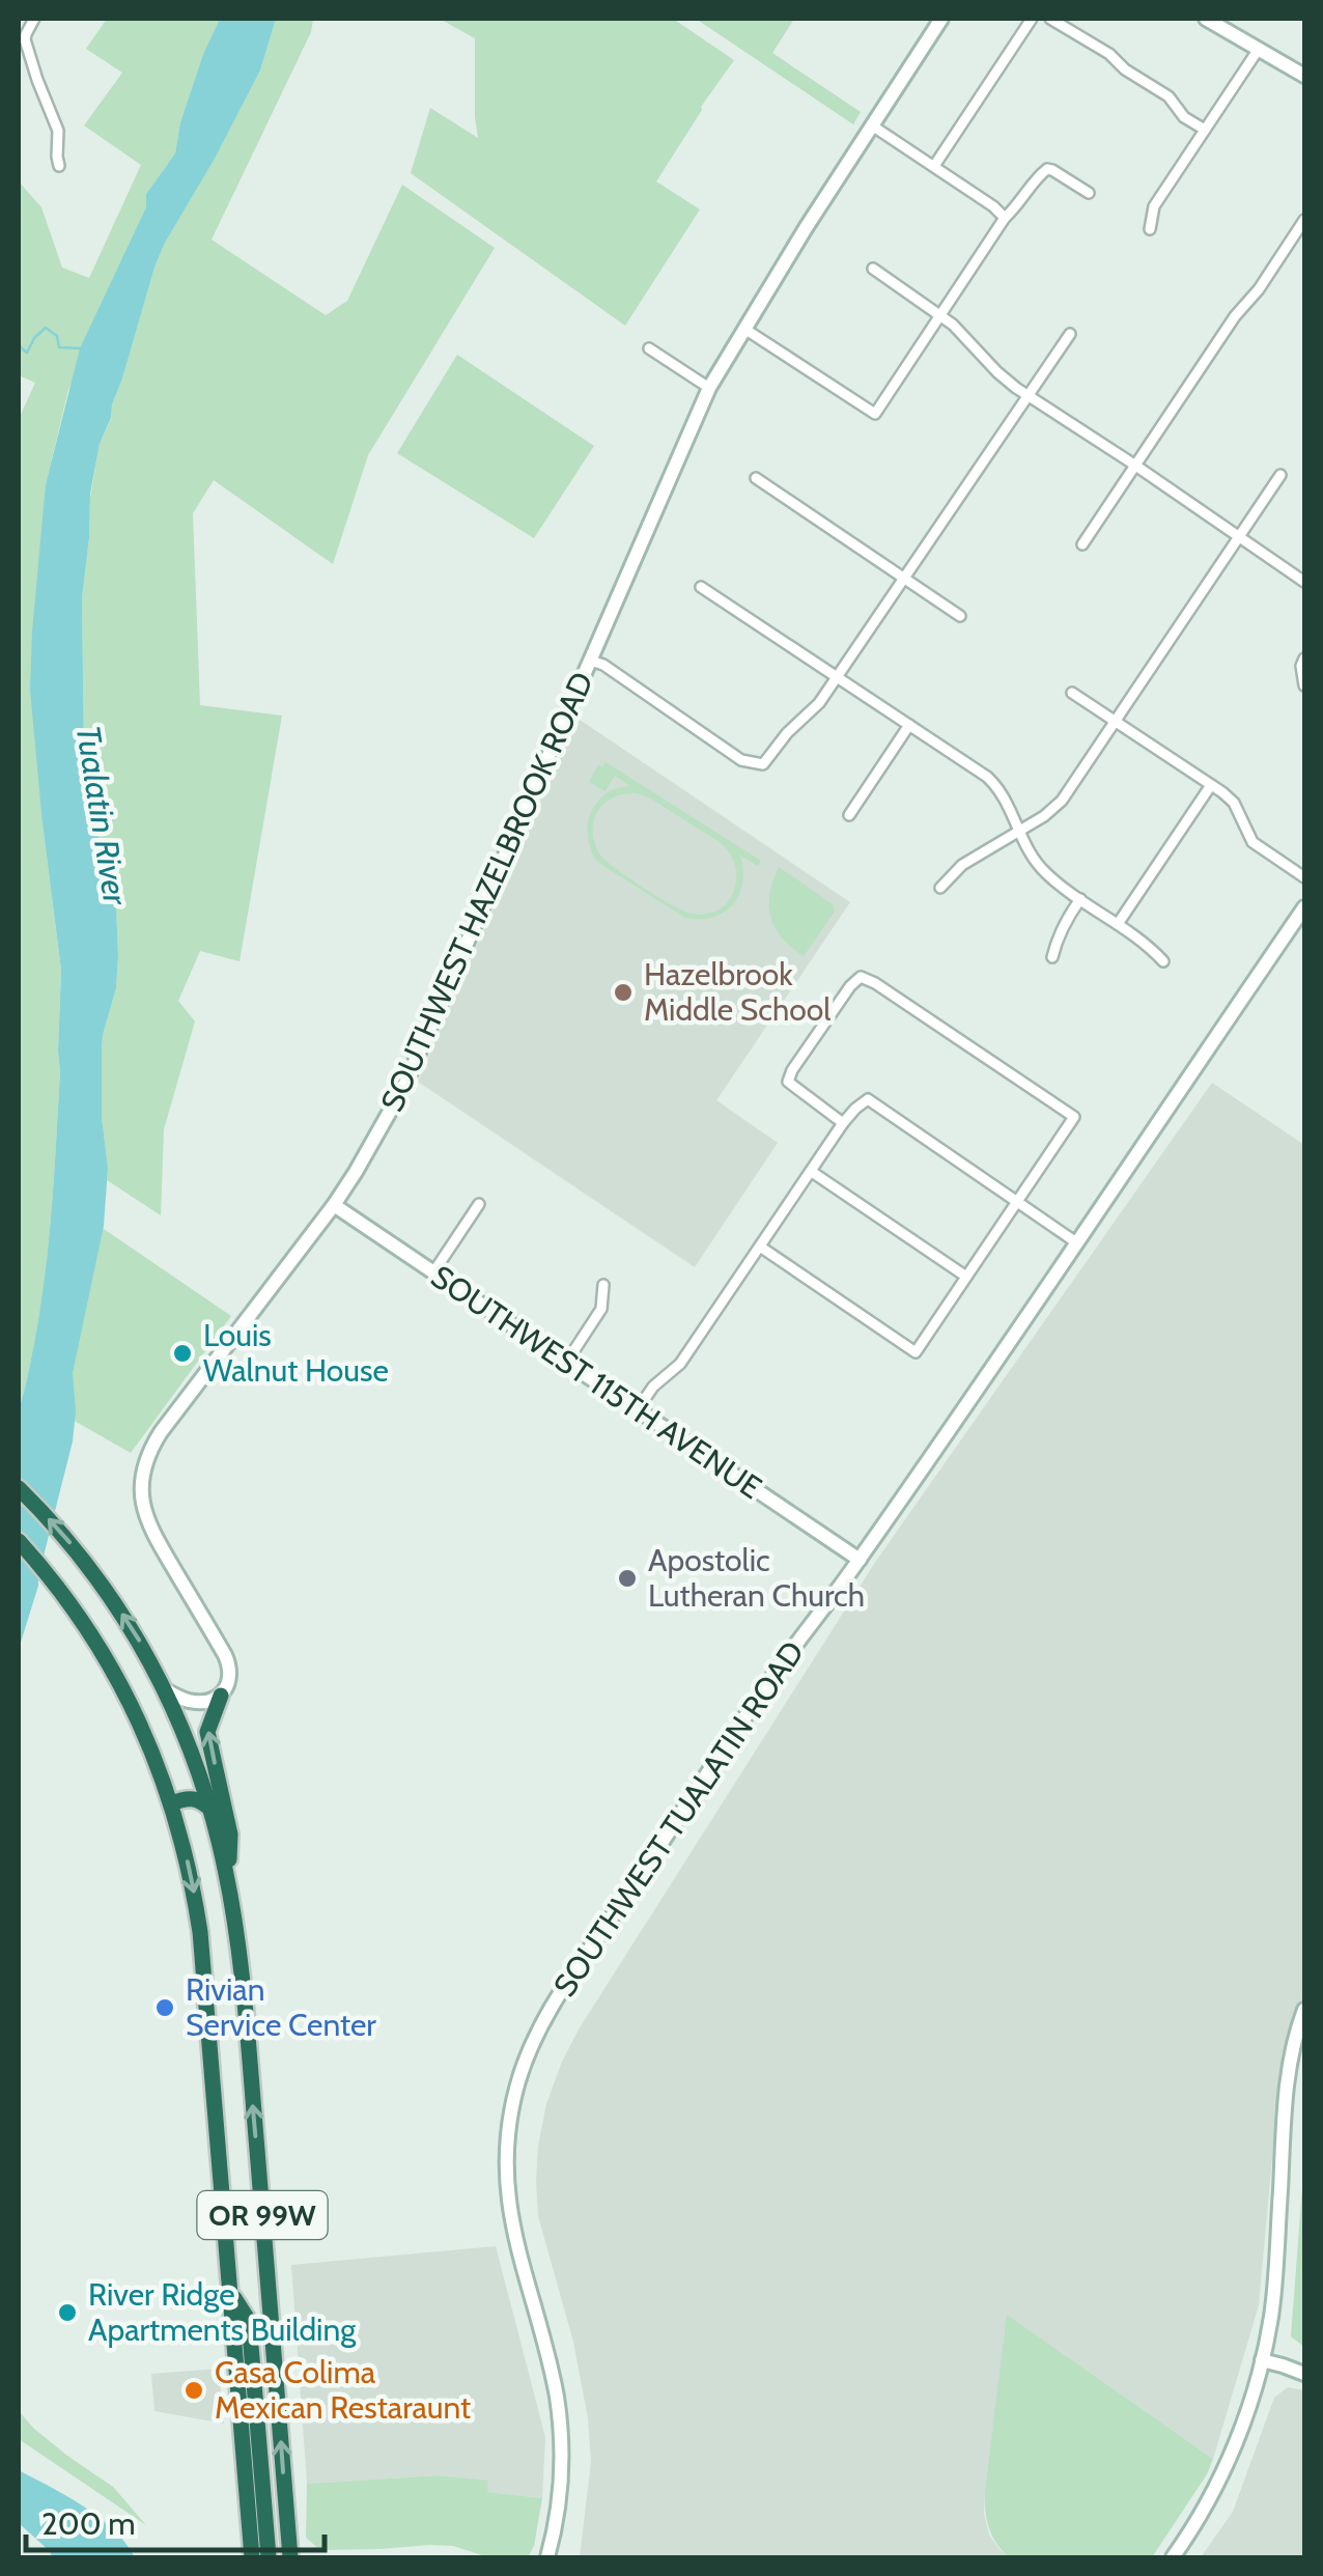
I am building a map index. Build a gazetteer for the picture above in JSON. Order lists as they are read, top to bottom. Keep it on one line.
{"streets":{"highway":["OR 99W"],"street":["SOUTHWEST HAZELBROOK ROAD","SOUTHWEST 115TH AVENUE","SOUTHWEST TUALATIN ROAD"]},"crossings":[["SOUTHWEST HAZELBROOK ROAD","SOUTHWEST 115TH AVENUE"],["SOUTHWEST 115TH AVENUE","SOUTHWEST TUALATIN ROAD"]],"water":["Tualatin River"],"places":["Hazelbrook Middle School","Louis Walnut House","Apostolic Lutheran Church","Rivian Service Center","River Ridge Apartments Building","Casa Colima Mexican Restaraunt"],"scale_bar":"200 m"}
